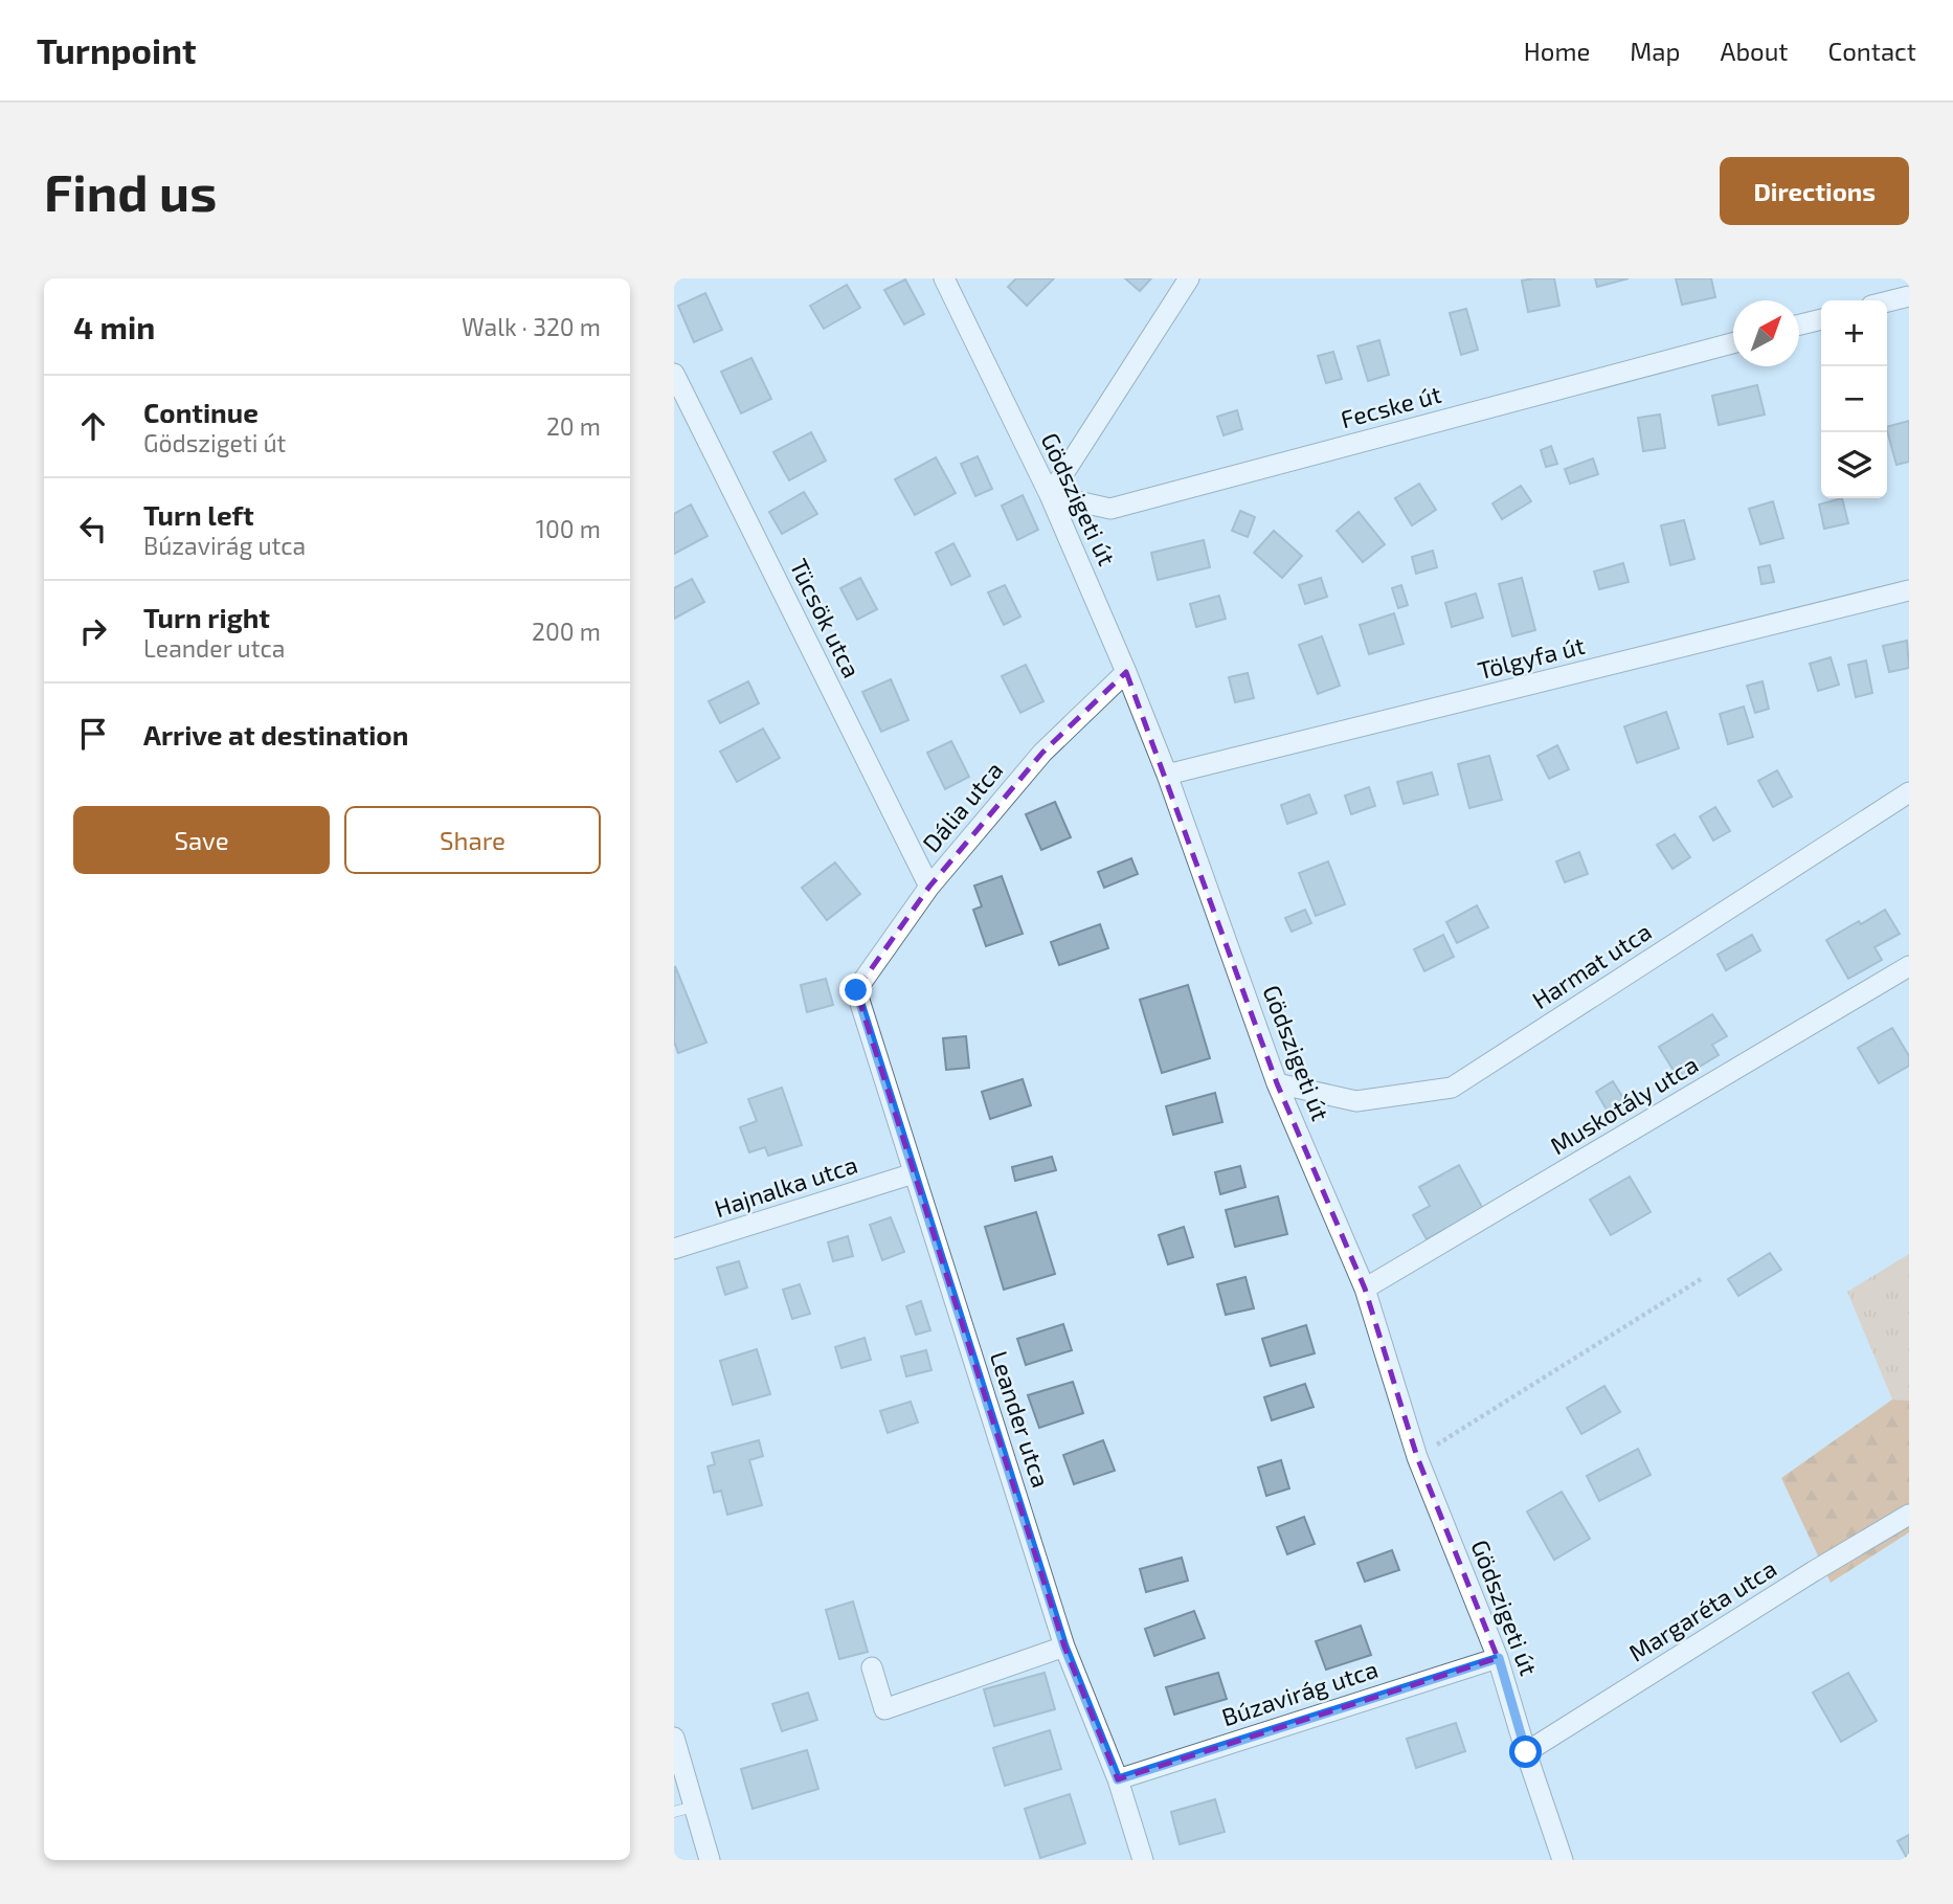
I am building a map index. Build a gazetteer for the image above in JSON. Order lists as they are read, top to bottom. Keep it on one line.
{"streets":{"street":["Fecske út","Gödszigeti út","Tücsök utca","Tölgyfa út","Dália utca","Harmat utca","Muskotály utca","Hajnalka utca","Leander utca","Margaréta utca","Búzavirág utca"]},"crossings":[["Fecske út","Gödszigeti út"],["Gödszigeti út","Tölgyfa út"],["Gödszigeti út","Dália utca"],["Gödszigeti út","Harmat utca"],["Gödszigeti út","Muskotály utca"],["Gödszigeti út","Margaréta utca"],["Gödszigeti út","Búzavirág utca"],["Tücsök utca","Dália utca"],["Dália utca","Leander utca"],["Hajnalka utca","Leander utca"],["Leander utca","Búzavirág utca"]],"north":"top right","page":{"header":"Turnpoint","nav":["Home","Map","About","Contact"],"buttons":["Directions",["Save","Share"]],"title":"Find us","heading":["4 min","Walk · 320 m"],"map_buttons":["+","−"],"list":[["Continue","Gödszigeti út","20 m"],["Turn left","Búzavirág utca","100 m"],["Turn right","Leander utca","200 m"],"Arrive at destination"]}}
